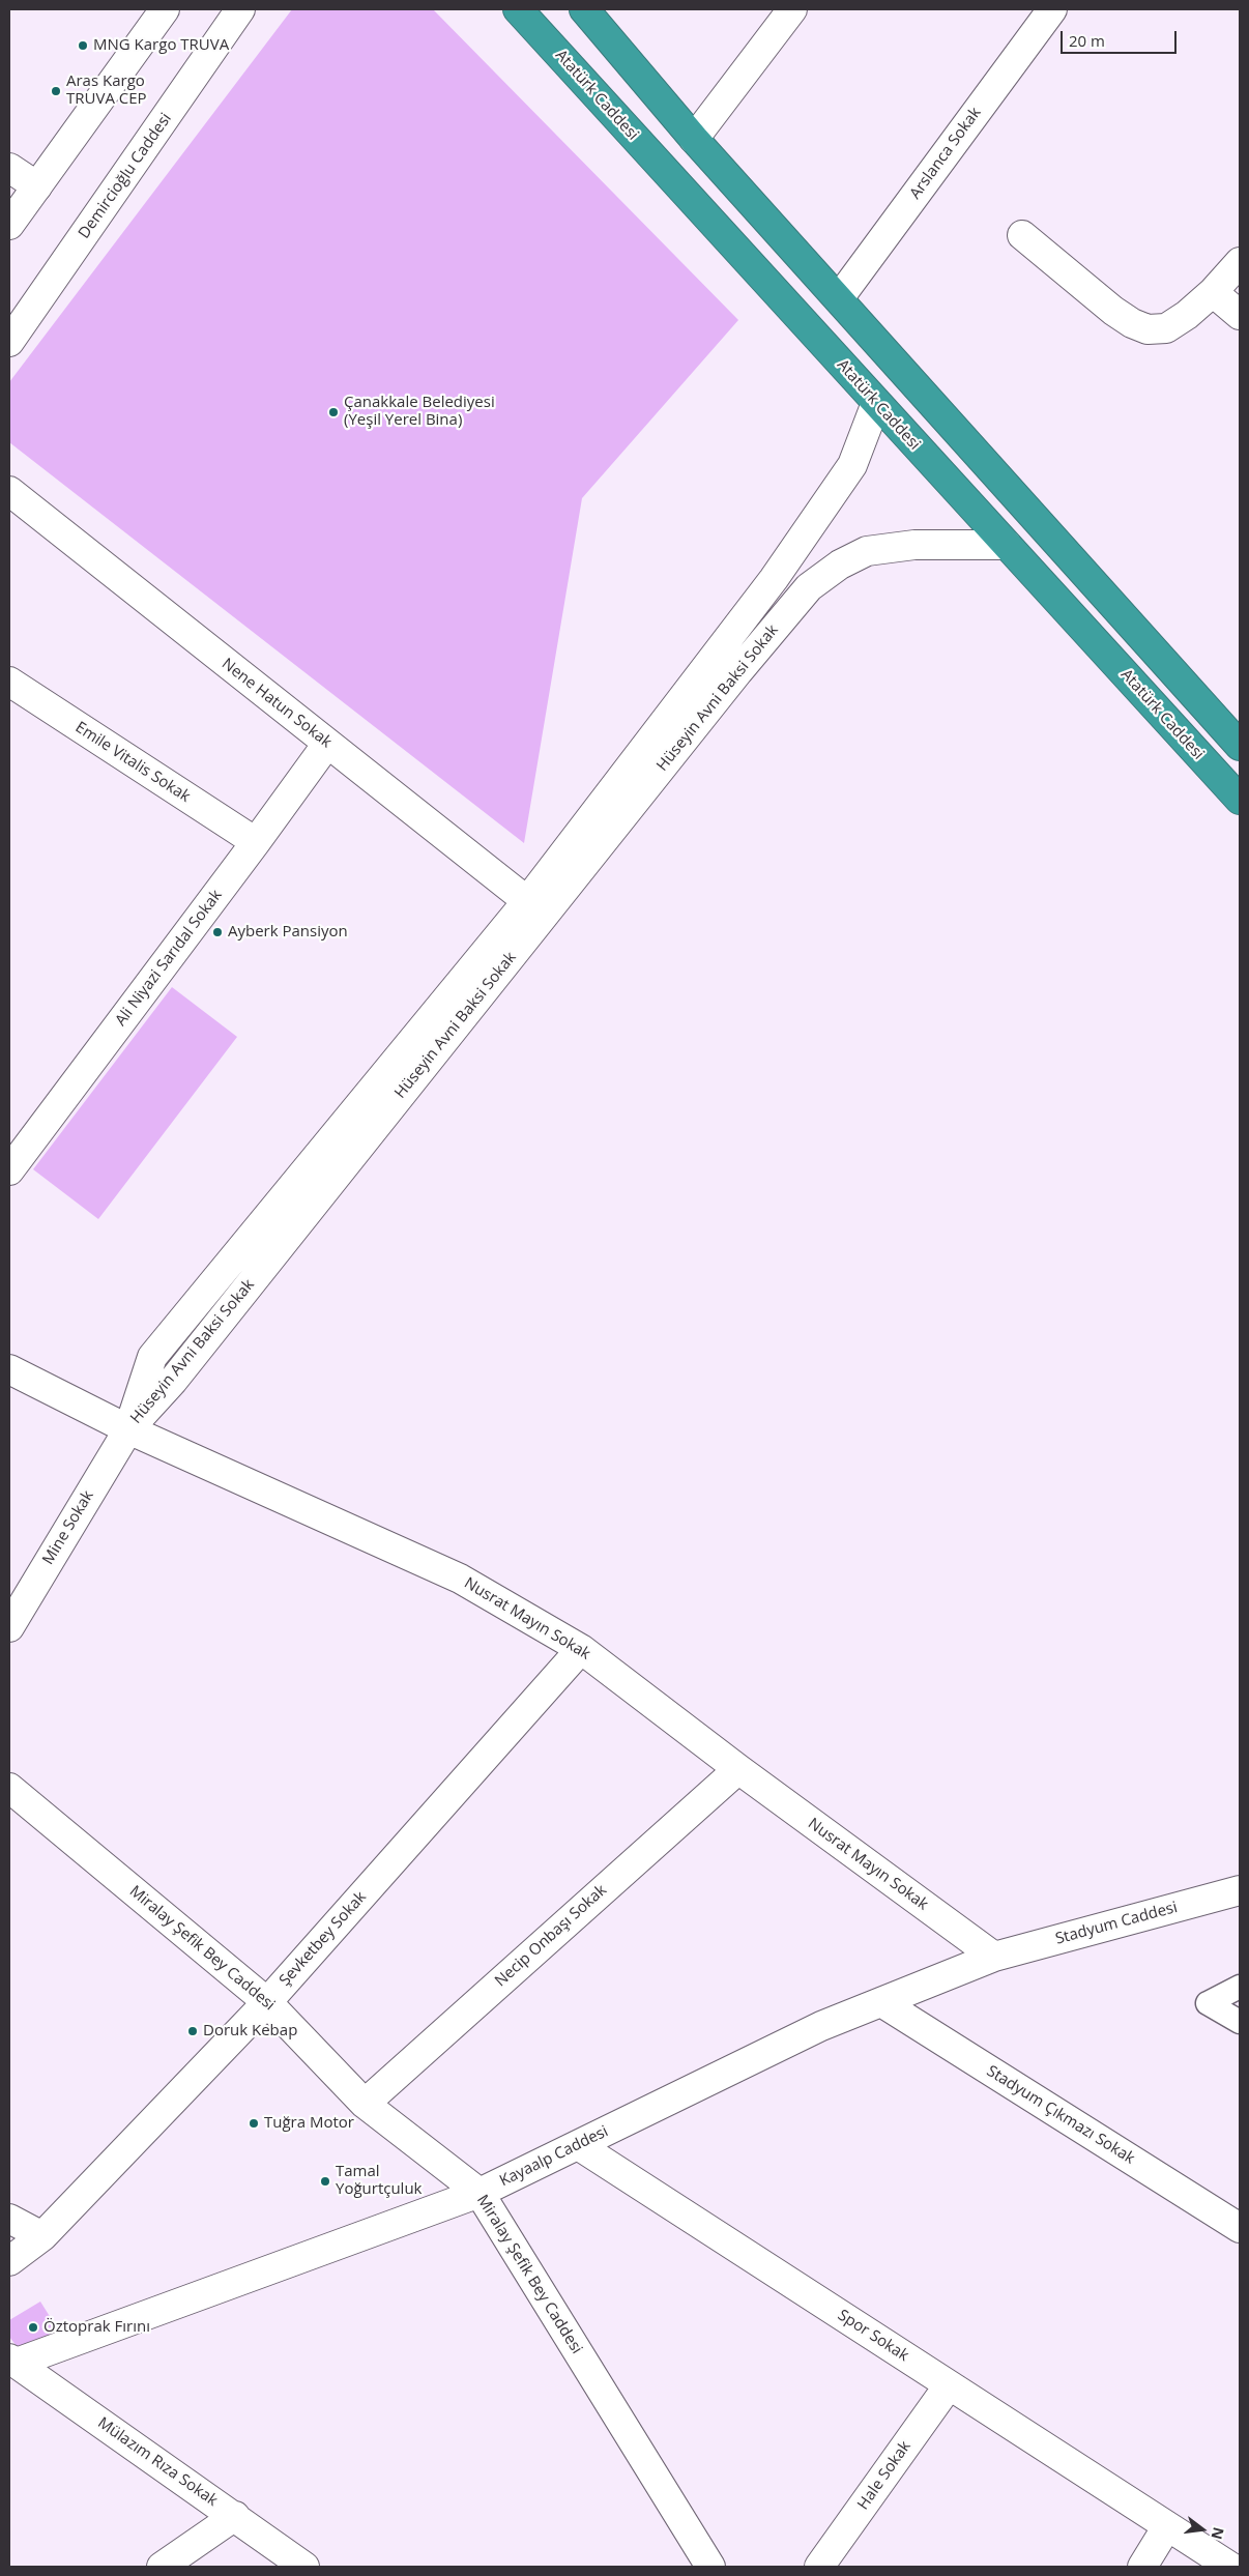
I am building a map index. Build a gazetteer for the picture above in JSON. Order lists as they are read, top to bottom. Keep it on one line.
{"streets":{"highway":["Atatürk Caddesi"],"street":["Arslanca Sokak","Demircioğlu Caddesi","Hüseyin Avni Baksi Sokak","Nene Hatun Sokak","Emile Vitalis Sokak","Ali Niyazi Sarıdal Sokak","Mine Sokak","Nusrat Mayın Sokak","Stadyum Caddesi","Necip Onbaşı Sokak","Şevketbey Sokak","Miralay Şefik Bey Caddesi","Stadyum Çıkmazı Sokak","Kayaalp Caddesi","Spor Sokak","Mülazım Rıza Sokak","Hale Sokak"]},"crossings":[["Atatürk Caddesi","Hüseyin Avni Baksi Sokak"],["Hüseyin Avni Baksi Sokak","Nene Hatun Sokak"],["Hüseyin Avni Baksi Sokak","Mine Sokak"],["Hüseyin Avni Baksi Sokak","Nusrat Mayın Sokak"],["Nene Hatun Sokak","Ali Niyazi Sarıdal Sokak"],["Emile Vitalis Sokak","Ali Niyazi Sarıdal Sokak"],["Mine Sokak","Nusrat Mayın Sokak"],["Nusrat Mayın Sokak","Stadyum Caddesi"],["Nusrat Mayın Sokak","Necip Onbaşı Sokak"],["Nusrat Mayın Sokak","Şevketbey Sokak"],["Nusrat Mayın Sokak","Kayaalp Caddesi"],["Stadyum Caddesi","Kayaalp Caddesi"],["Necip Onbaşı Sokak","Miralay Şefik Bey Caddesi"],["Şevketbey Sokak","Miralay Şefik Bey Caddesi"],["Miralay Şefik Bey Caddesi","Kayaalp Caddesi"],["Stadyum Çıkmazı Sokak","Kayaalp Caddesi"],["Kayaalp Caddesi","Spor Sokak"],["Kayaalp Caddesi","Mülazım Rıza Sokak"],["Spor Sokak","Hale Sokak"]],"places":["MNG Kargo TRUVA","Aras Kargo TRUVA CEP","Çanakkale Belediyesi (Yeşil Yerel Bina)","Ayberk Pansiyon","Doruk Kebap","Tuğra Motor","Tamal Yoğurtçuluk","Öztoprak Fırını"],"scale_bar":"20 m","north":"right"}
